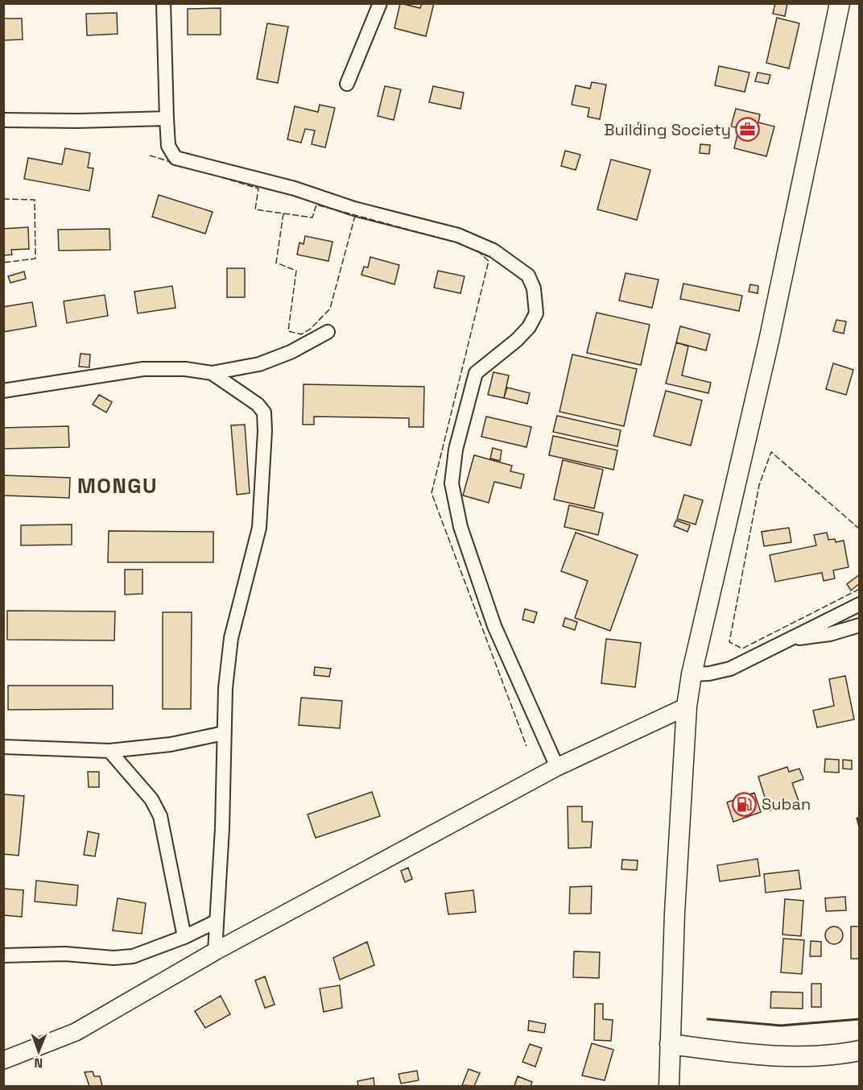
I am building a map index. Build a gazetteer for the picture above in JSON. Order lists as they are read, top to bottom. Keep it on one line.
{"districts":["MONGU"],"places":{"office":["Building Society"],"fuel station":["Suban"]},"north":"bottom"}
